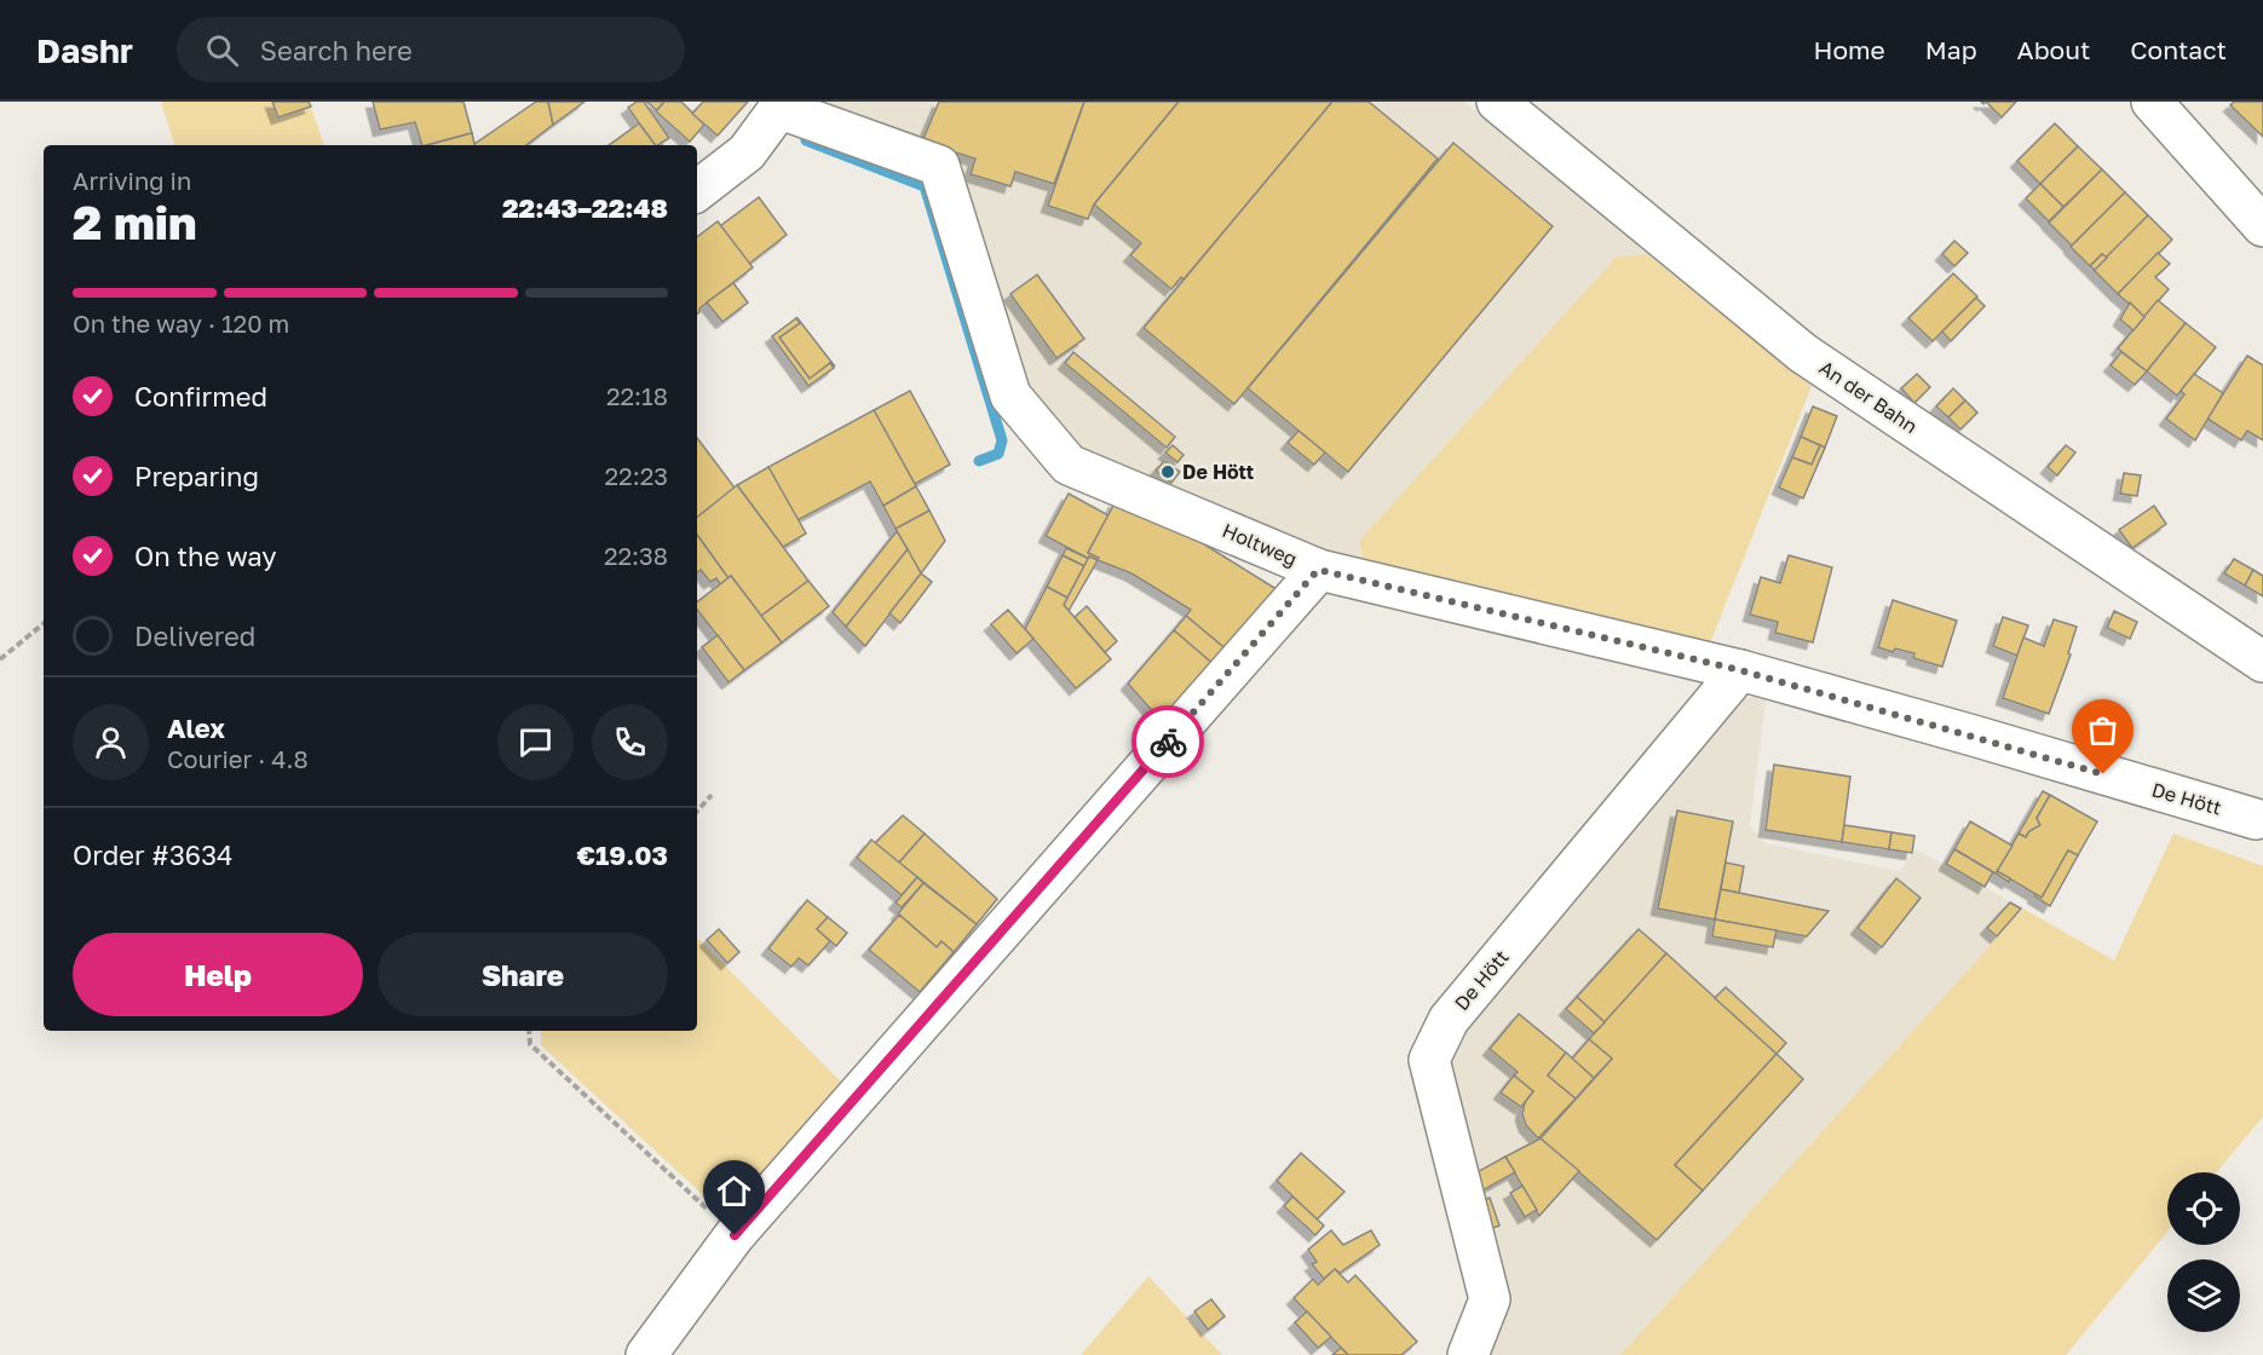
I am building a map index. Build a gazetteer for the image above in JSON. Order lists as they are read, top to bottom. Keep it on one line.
{"streets":{"street":["An der Bahn","Holtweg","De Hött"]},"crossings":[["Holtweg","De Hött"]],"places":["De Hött"],"page":{"header":"Dashr","search":"Search here","nav":["Home","Map","About","Contact"],"heading":["2 min","Arriving in","22:43–22:48"],"panel":["Alex","Courier · 4.8","Order #3634","€19.03"],"bar":"On the way · 120 m","list":[["Confirmed","22:18"],["Preparing","22:23"],["On the way","22:38"],"Delivered"],"buttons":["Help","Share"]}}
